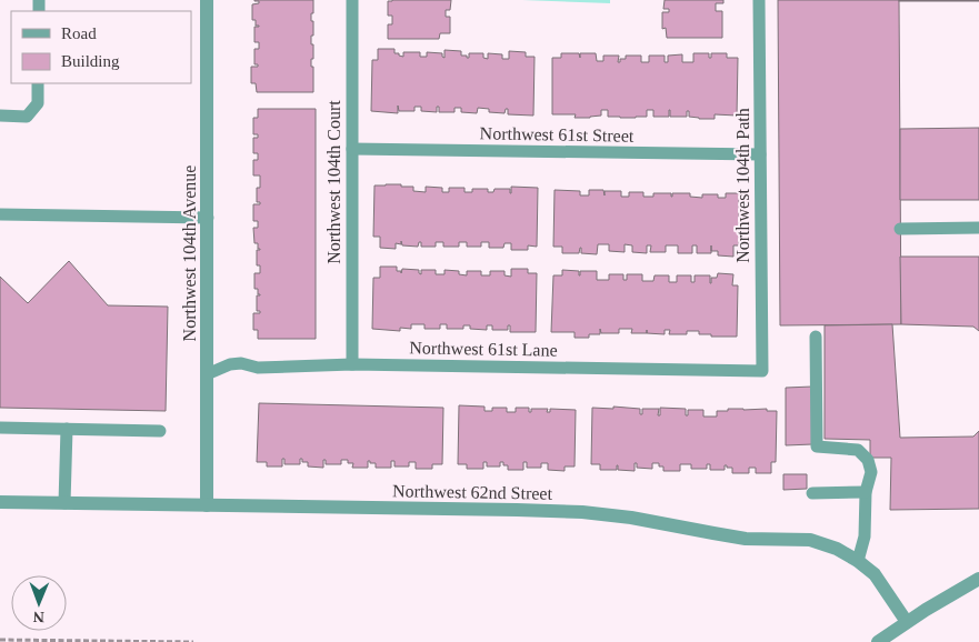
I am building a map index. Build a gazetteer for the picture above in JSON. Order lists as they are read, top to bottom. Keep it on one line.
{"streets":{"street":["Northwest 104th Avenue","Northwest 62nd Street"],"lane":["Northwest 61st Street","Northwest 104th Court","Northwest 104th Path","Northwest 61st Lane"]},"crossings":[["Northwest 61st Street","Northwest 104th Court"],["Northwest 61st Street","Northwest 104th Path"],["Northwest 104th Court","Northwest 61st Lane"],["Northwest 104th Path","Northwest 61st Lane"],["Northwest 104th Avenue","Northwest 61st Lane"],["Northwest 104th Avenue","Northwest 62nd Street"]],"legend":["Road","Building"],"north":"bottom"}
